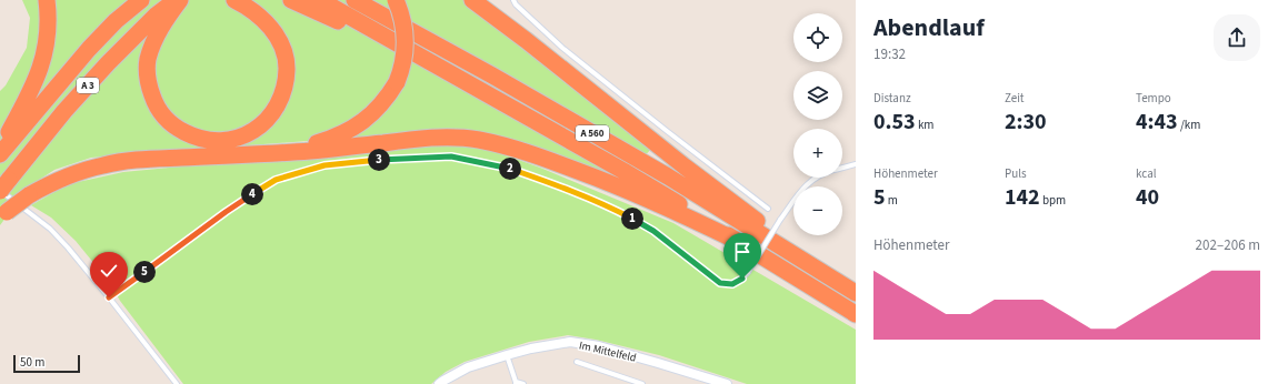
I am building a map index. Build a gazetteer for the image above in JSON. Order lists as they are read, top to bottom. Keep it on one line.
{"streets":{"highway":["A 3","A 560"],"street":["Im Mittelfeld"]},"scale_bar":"50 m","page":{"heading":["Abendlauf","19:32"],"map_buttons":["+","−"],"stats":[["Distanz","0.53 km"],["Zeit","2:30"],["Tempo","4:43 /km"],["Höhenmeter","5 m"],["Puls","142 bpm"],["kcal","40"]],"pins":["3","2","4","1","5"],"chart":["Höhenmeter","202–206 m"],"scale":"50 m"}}
